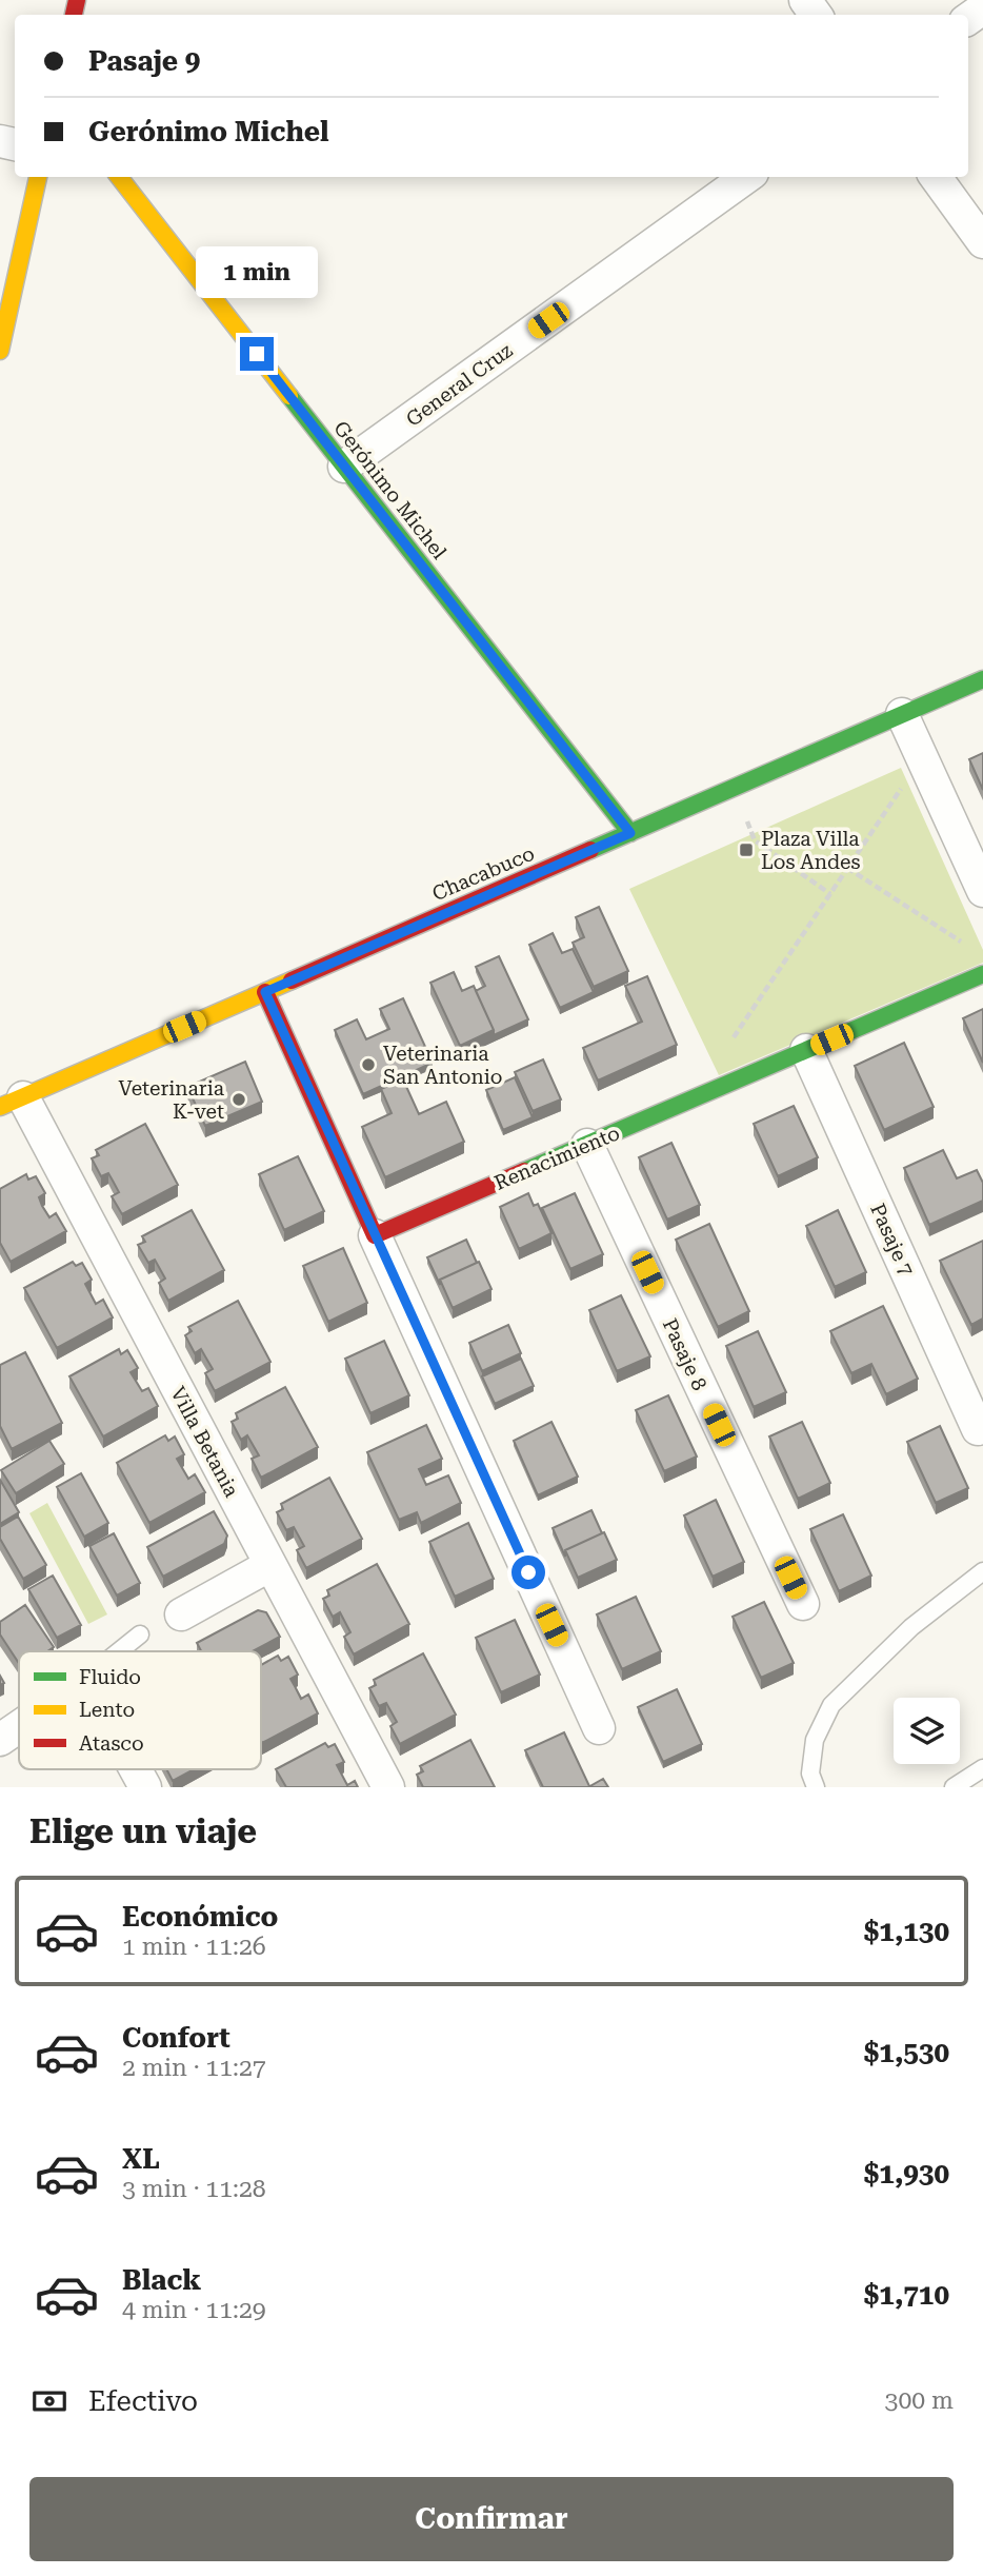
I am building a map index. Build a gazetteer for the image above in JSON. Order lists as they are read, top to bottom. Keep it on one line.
{"streets":{"street":["General Cruz","Gerónimo Michel","Chacabuco","Renacimiento","Pasaje 7","Pasaje 8","Villa Betania"]},"crossings":[["General Cruz","Gerónimo Michel"],["Gerónimo Michel","Chacabuco"],["Chacabuco","Villa Betania"],["Renacimiento","Pasaje 7"],["Renacimiento","Pasaje 8"]],"places":{"transit":["Plaza Villa Los Andes"],"other":["Veterinaria San Antonio","Veterinaria K-vet"]},"legend":["Fluido","Lento","Atasco"],"page":{"banner":["Pasaje 9","Gerónimo Michel"],"bubble":"1 min","heading":"Elige un viaje","list":[{"name":"Económico","note":"1 min · 11:26","value":"$1,130"},{"name":"Confort","note":"2 min · 11:27","value":"$1,530"},{"name":"XL","note":"3 min · 11:28","value":"$1,930"},{"name":"Black","note":"4 min · 11:29","value":"$1,710"}],"pay":["Efectivo","300 m"],"buttons":"Confirmar"}}
